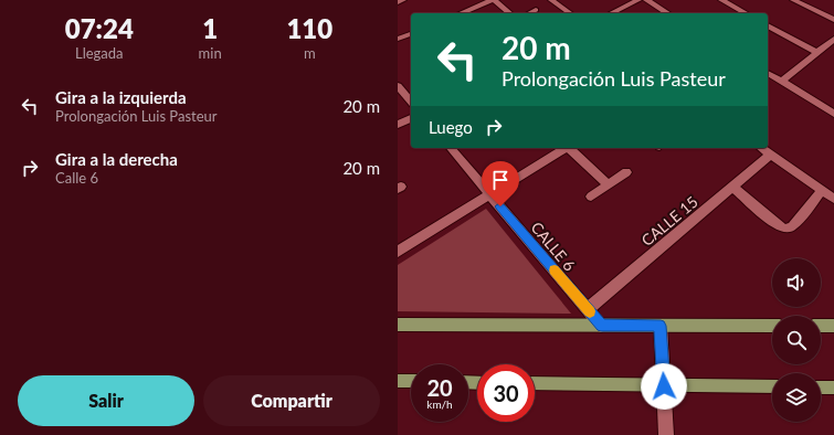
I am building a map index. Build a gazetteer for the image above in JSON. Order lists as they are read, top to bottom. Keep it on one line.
{"streets":{"street":["CALLE 15","CALLE 6"]},"crossings":[["CALLE 15","CALLE 6"]],"page":{"eta":["07:24","Llegada","1","min","110","m"],"turn":["20 m","Prolongación Luis Pasteur"],"list":[{"name":"Gira a la izquierda","note":"Prolongación Luis Pasteur","value":"20 m"},{"name":"Gira a la derecha","note":"Calle 6","value":"20 m"}],"then":"Luego","speed":"20 km/h","limit":"30","buttons":["Salir","Compartir"]}}
